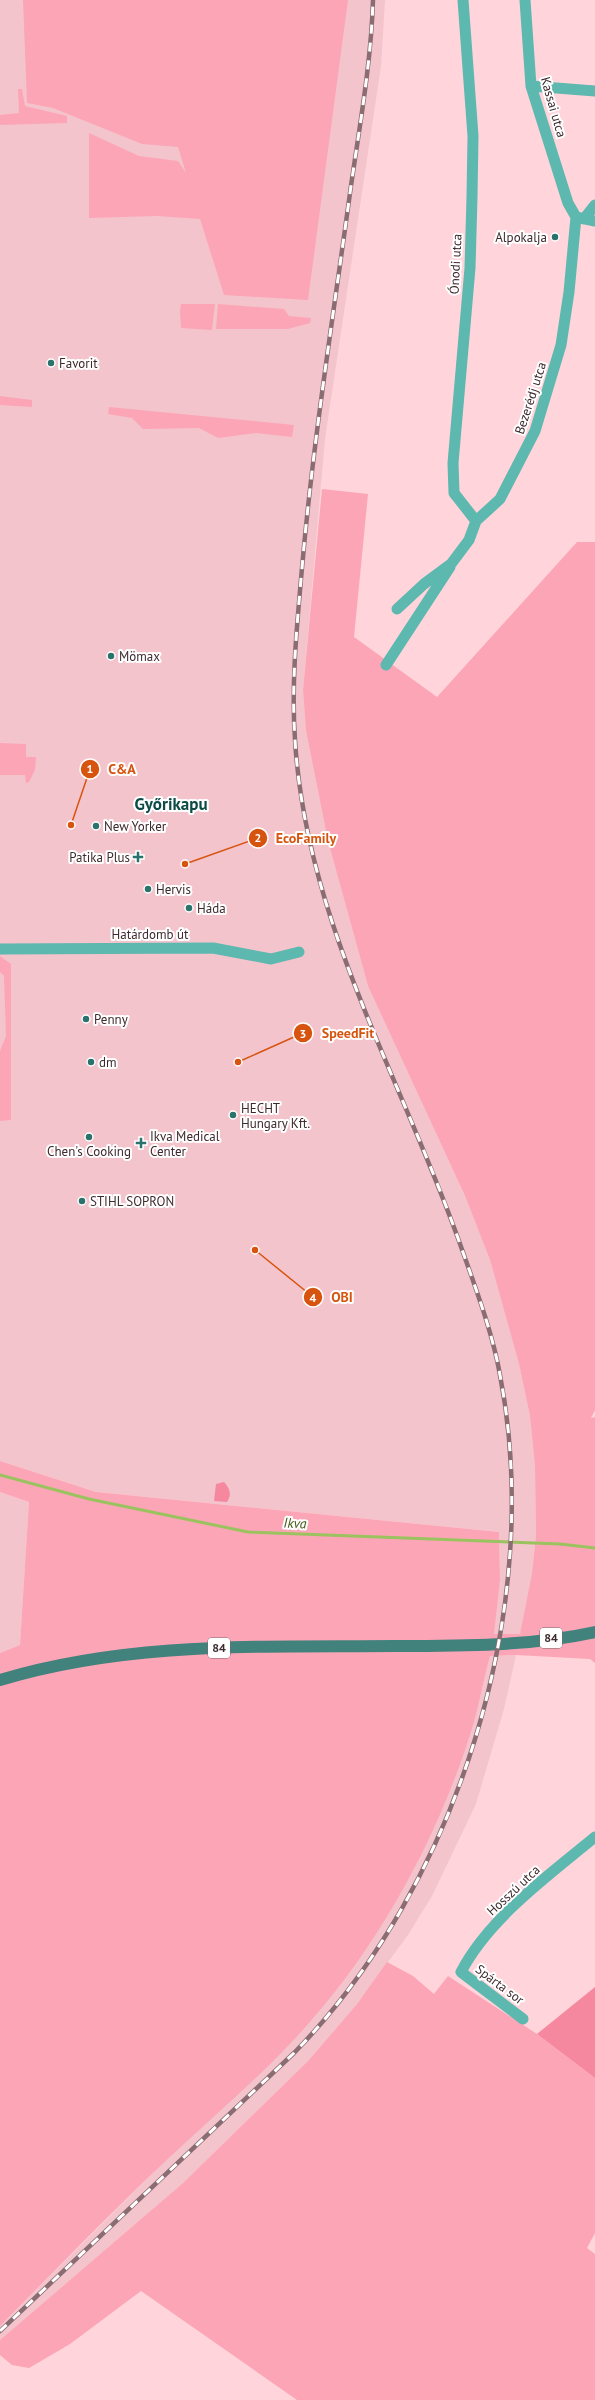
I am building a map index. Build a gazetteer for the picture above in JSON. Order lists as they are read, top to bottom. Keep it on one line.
{"streets":{"main road":["84"],"street":["Kassai utca","Ónodi utca","Bezerédj utca","Határdomb út","Hosszú utca","Spárta sor"]},"crossings":[["Kassai utca","Bezerédj utca"],["Ónodi utca","Bezerédj utca"],["Hosszú utca","Spárta sor"]],"districts":["Győrikapu"],"water":["Ikva"],"places":{"other":["Alpokalja","Favorit","Mömax","C&A","New Yorker","EcoFamily","Hervis","Háda","Penny","dm","SpeedFit","HECHT Hungary Kft.","Chen's Cooking","STIHL SOPRON","OBI"],"health":["Patika Plus","Ikva Medical Center"]}}
